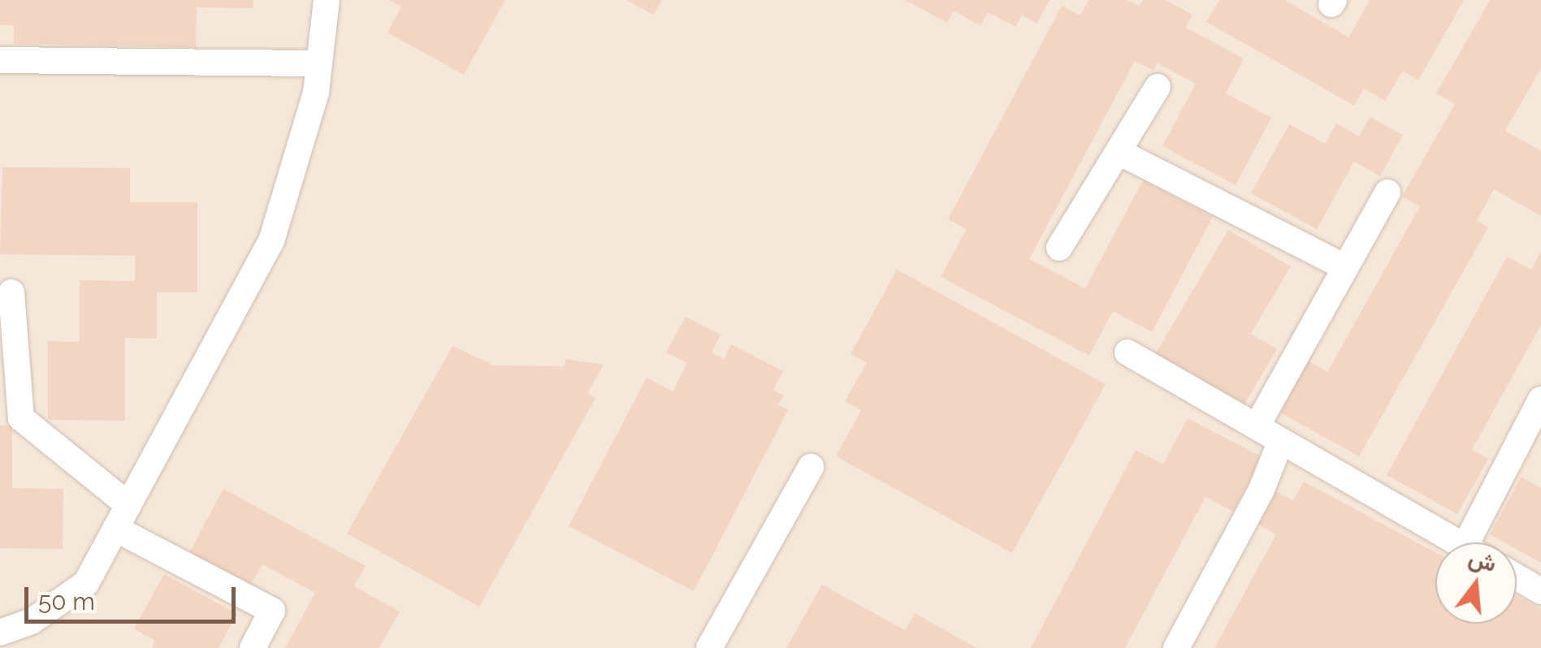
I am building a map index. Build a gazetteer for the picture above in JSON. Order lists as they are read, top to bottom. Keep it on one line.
{"scale_bar":"50 m","north":"top"}
